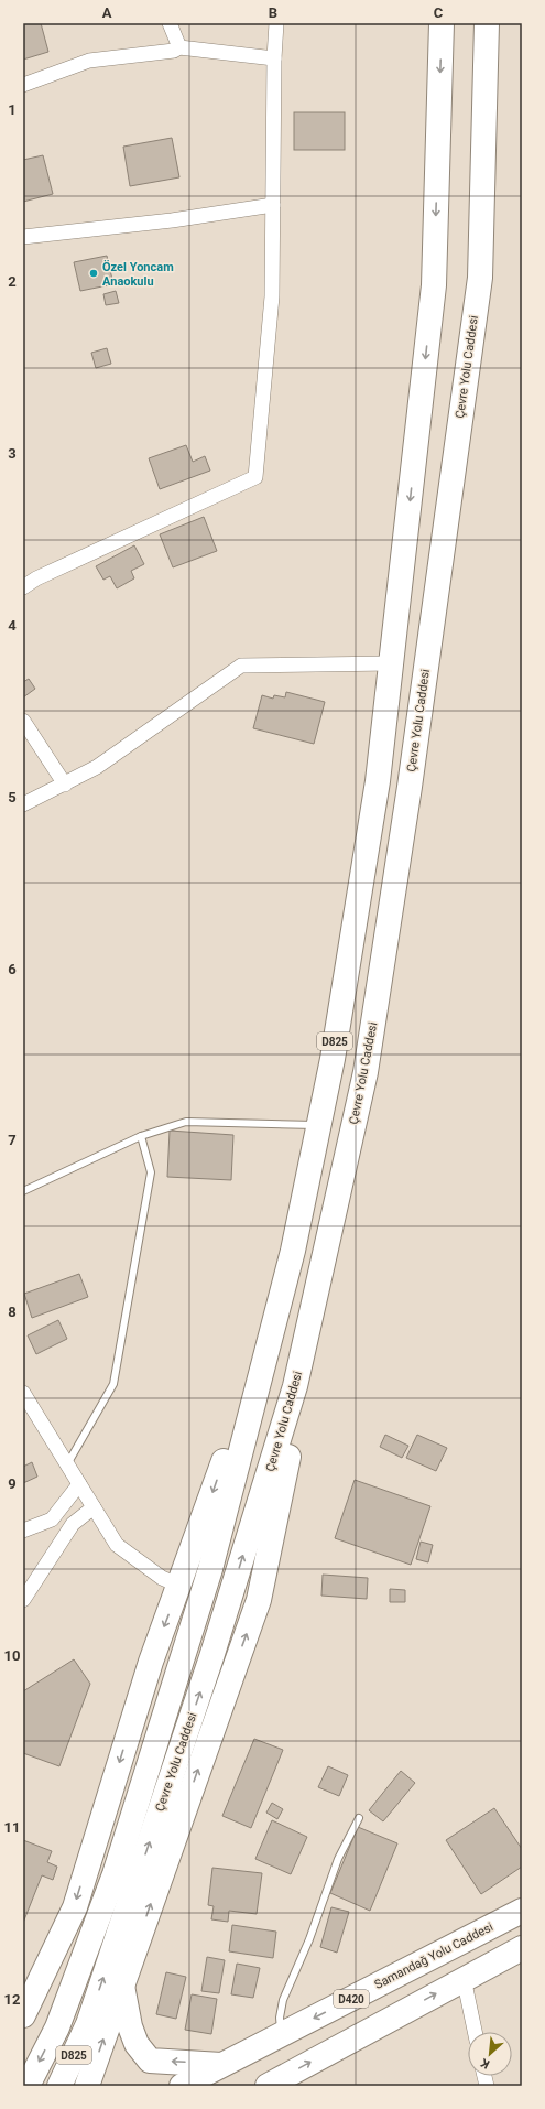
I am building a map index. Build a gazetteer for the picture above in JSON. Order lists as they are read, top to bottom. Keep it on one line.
{"streets":{"highway":["Çevre Yolu Caddesi","D825","Samandağ Yolu Caddesi","D420"]},"places":["Özel Yoncam Anaokulu"],"north":"bottom left","grid":{"columns":["A","B","C"],"rows":["1","2","3","4","5","6","7","8","9","10","11","12"]}}
